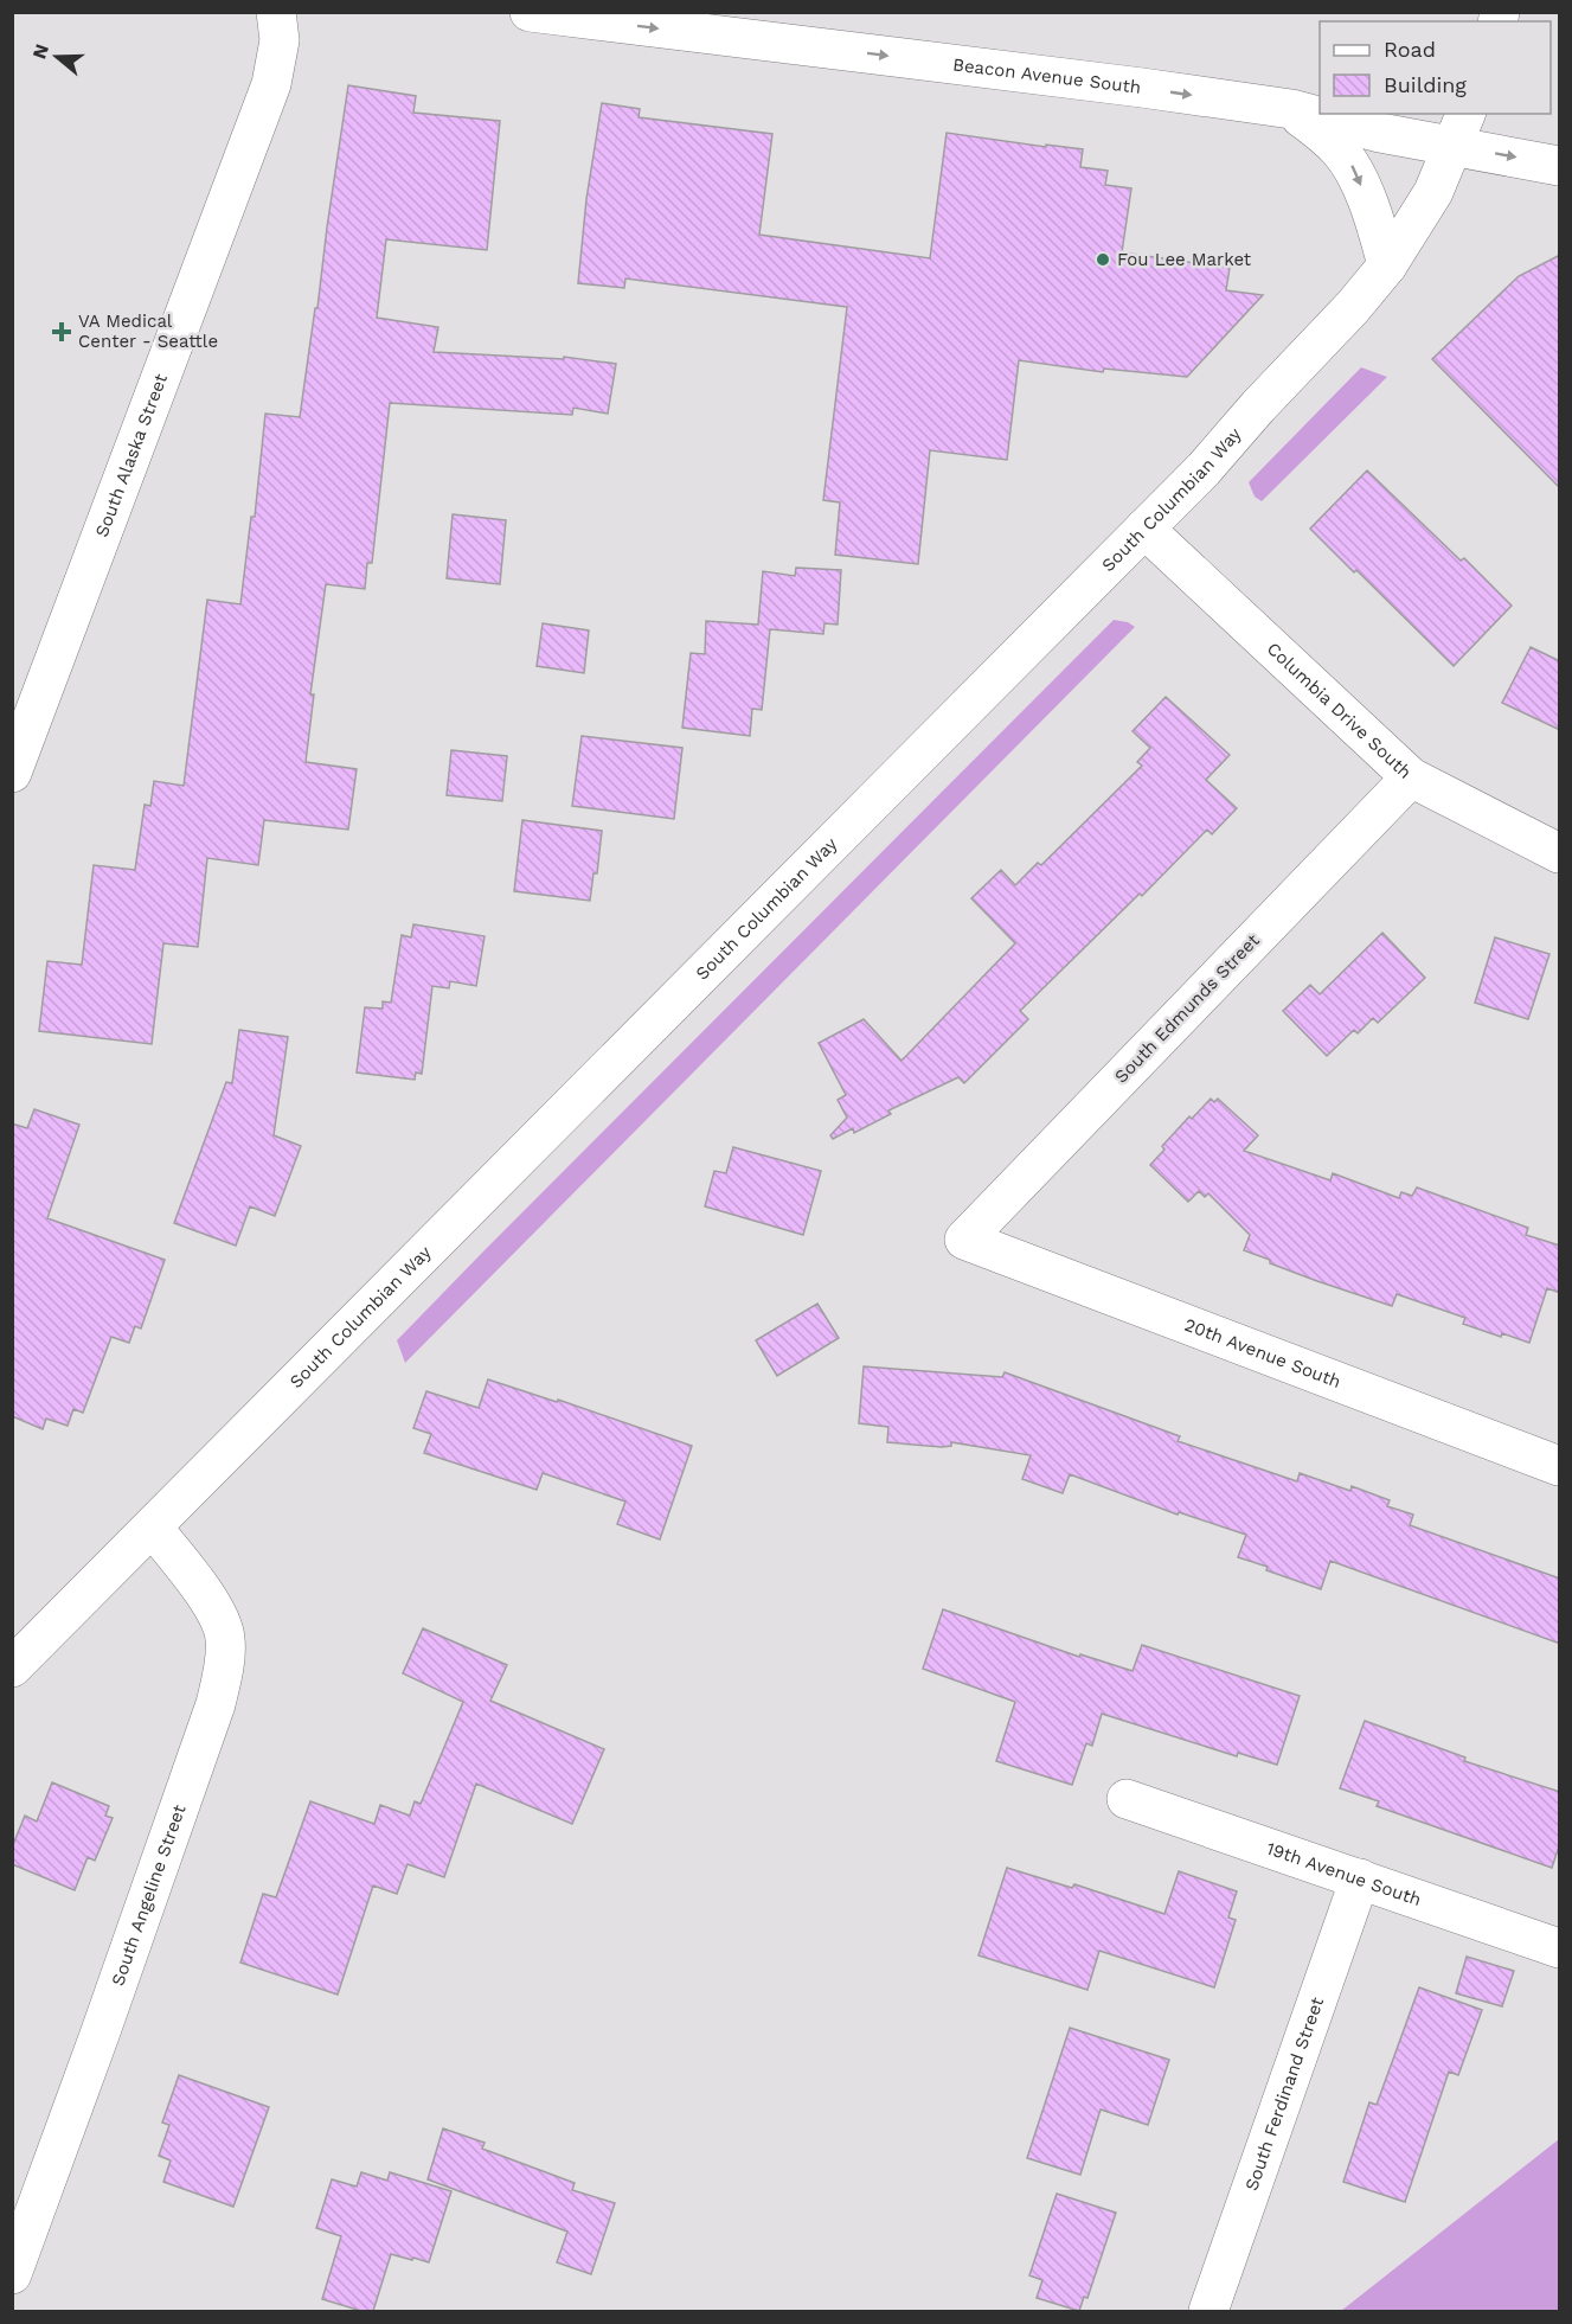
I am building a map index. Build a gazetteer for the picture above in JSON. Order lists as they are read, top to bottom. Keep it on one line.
{"streets":{"street":["Beacon Avenue South","South Alaska Street","South Columbian Way","Columbia Drive South","South Edmunds Street","20th Avenue South","19th Avenue South","South Angeline Street","South Ferdinand Street"]},"crossings":[["Beacon Avenue South","South Columbian Way"],["South Columbian Way","Columbia Drive South"],["South Columbian Way","South Angeline Street"],["Columbia Drive South","South Edmunds Street"],["South Edmunds Street","20th Avenue South"],["19th Avenue South","South Ferdinand Street"]],"one_way":["Beacon Avenue South"],"places":{"other":["Fou Lee Market"],"health":["VA Medical Center - Seattle"]},"legend":["Road","Building"],"north":"left"}
